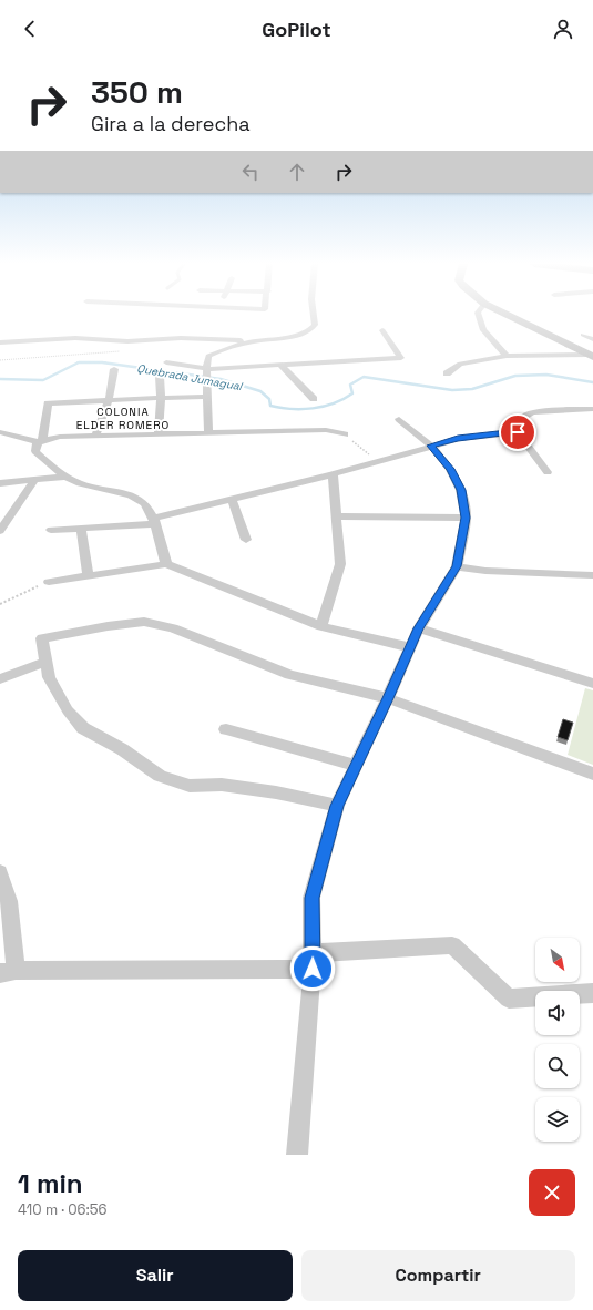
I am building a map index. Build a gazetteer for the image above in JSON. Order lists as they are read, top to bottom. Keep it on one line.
{"districts":["COLONIA ELDER ROMERO"],"water":["Quebrada Jumagual"],"north":"bottom right","page":{"header":"GoPilot","turn":["350 m","Gira a la derecha"],"heading":["1 min","410 m · 06:56"],"buttons":["Salir","Compartir"]}}
